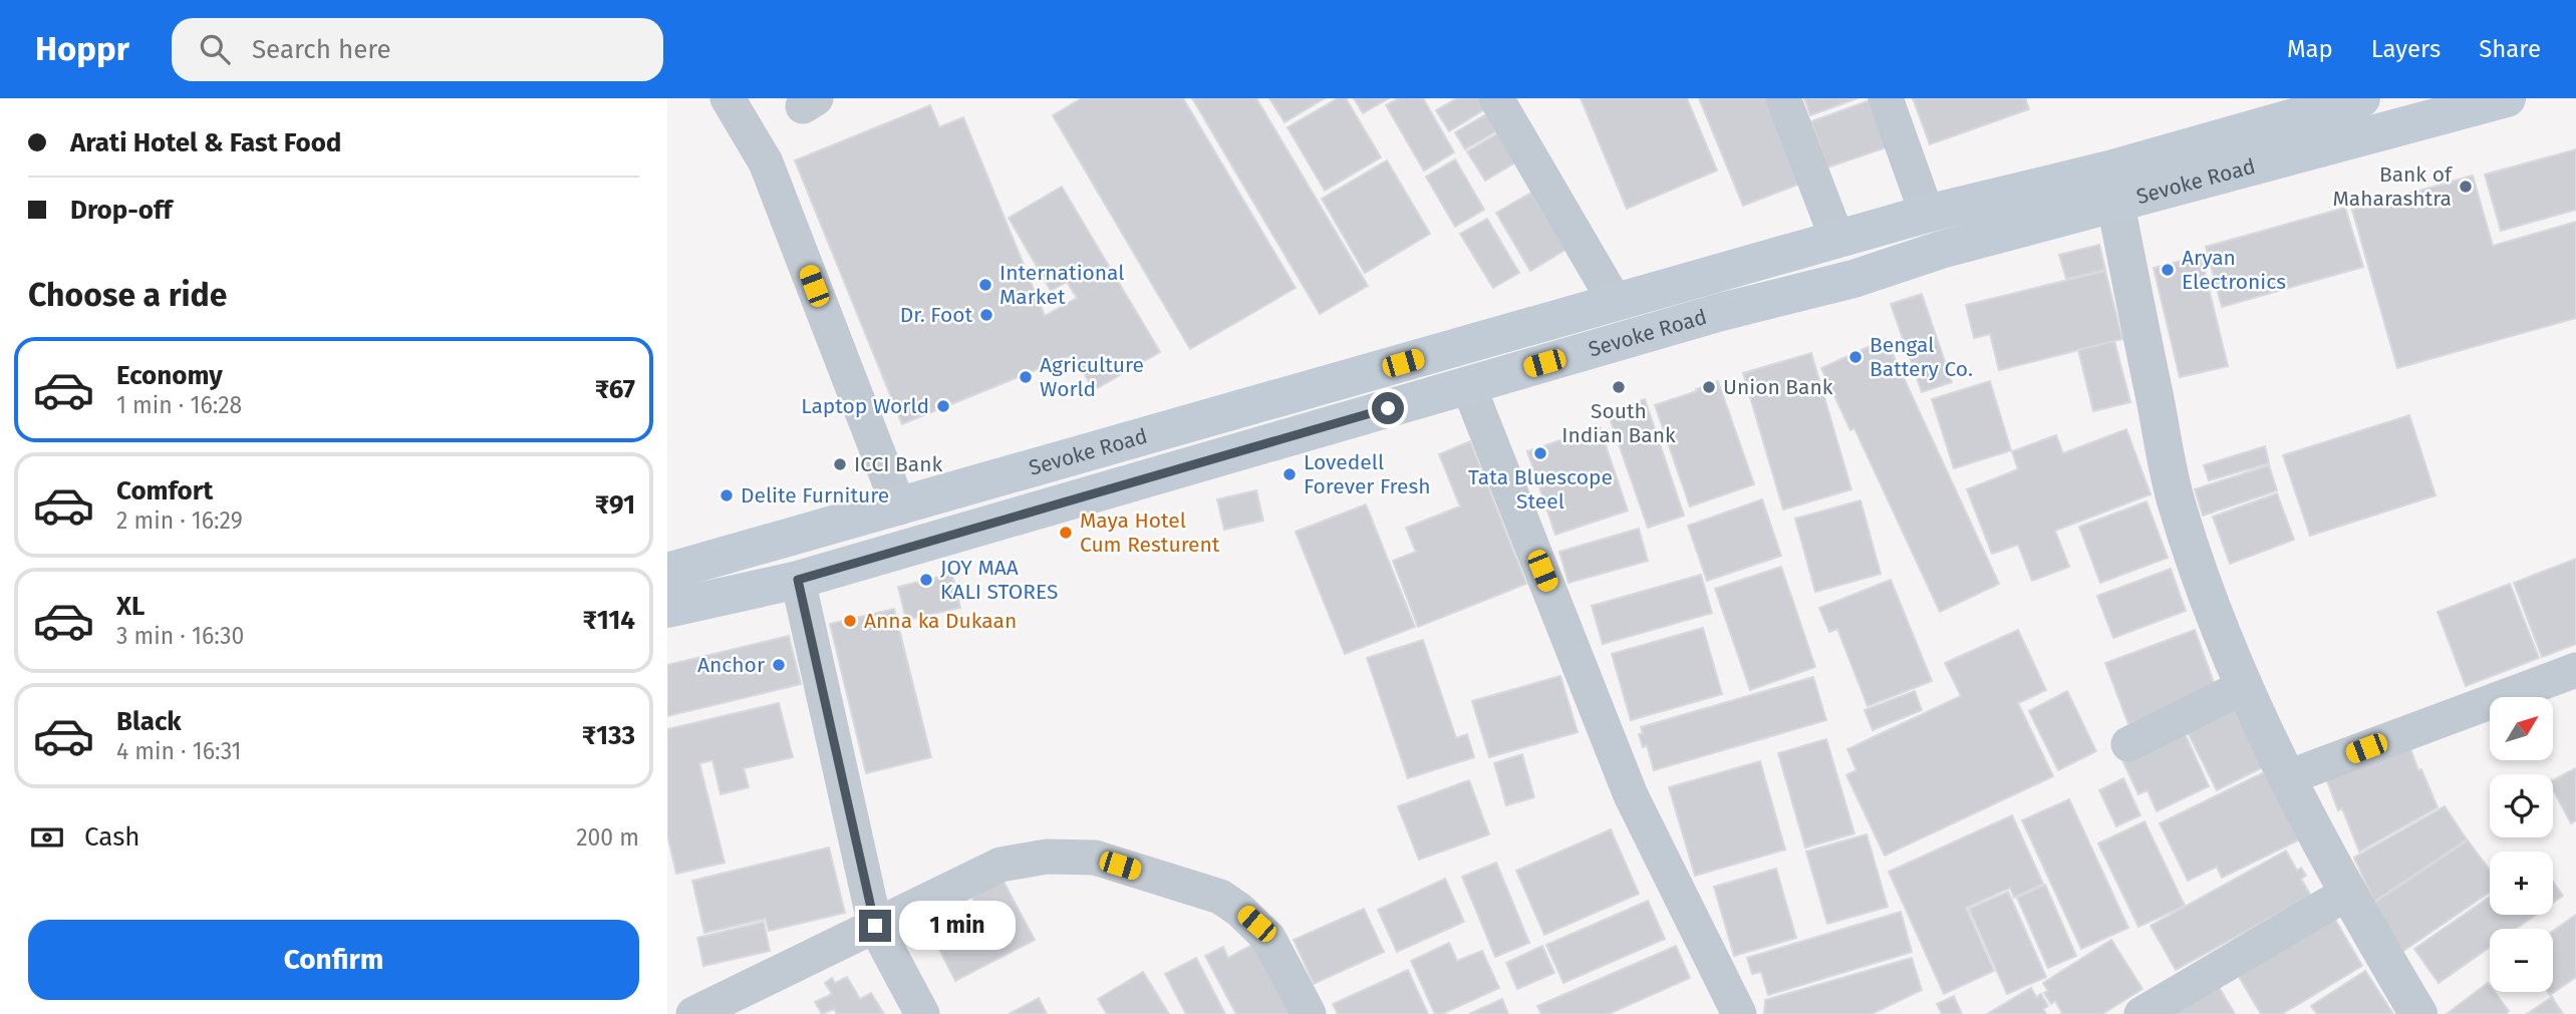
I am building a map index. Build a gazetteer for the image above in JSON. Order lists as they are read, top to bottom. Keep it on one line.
{"streets":{"main road":["Sevoke Road"]},"places":["Bank of Maharashtra","Aryan Electronics","International Market","Dr. Foot","Bengal Battery Co.","Agriculture World","South Indian Bank","Union Bank","Laptop World","Tata Bluescope Steel","ICCI Bank","Lovedell Forever Fresh","Delite Furniture","Maya Hotel Cum Resturent","JOY MAA KALI STORES","Anna ka Dukaan","Anchor"],"north":"top right","page":{"header":"Hoppr","search":"Search here","nav":["Map","Layers","Share"],"banner":["Arati Hotel & Fast Food","Drop-off"],"heading":"Choose a ride","list":[{"name":"Economy","note":"1 min · 16:28","value":"₹67"},{"name":"Comfort","note":"2 min · 16:29","value":"₹91"},{"name":"XL","note":"3 min · 16:30","value":"₹114"},{"name":"Black","note":"4 min · 16:31","value":"₹133"}],"map_buttons":["+","−"],"pay":["Cash","200 m"],"bubble":"1 min","buttons":"Confirm"}}
